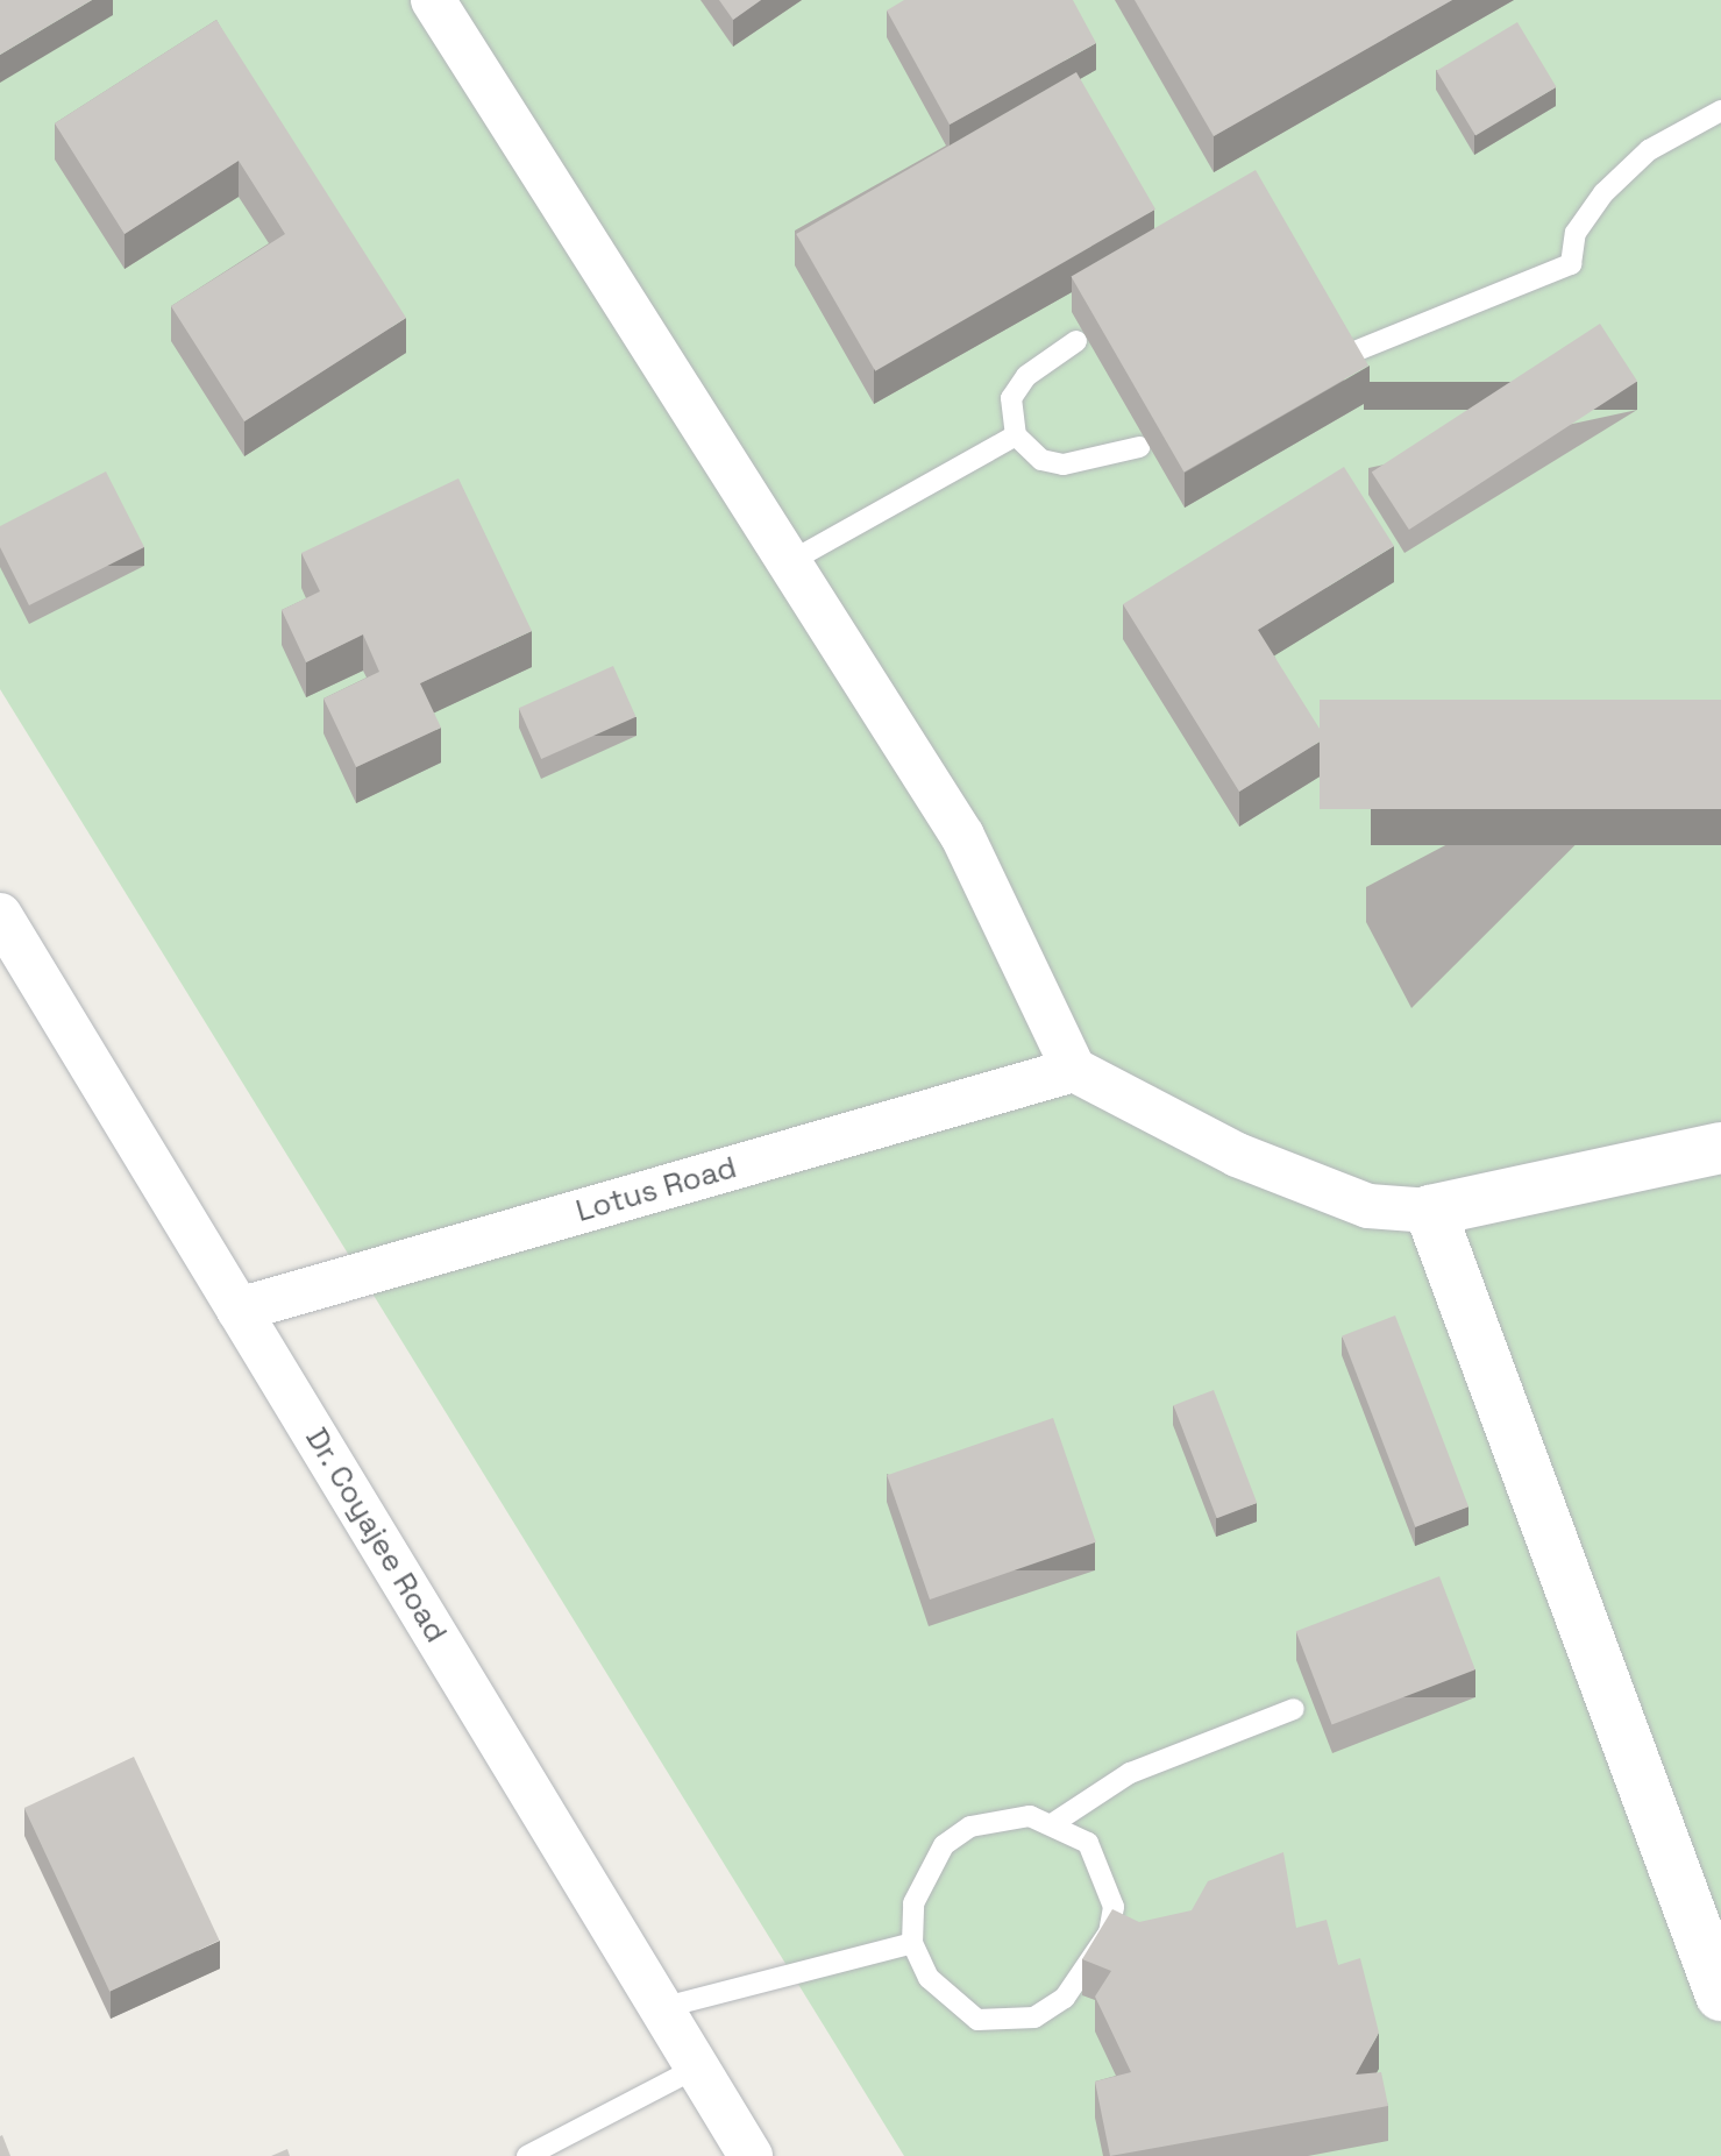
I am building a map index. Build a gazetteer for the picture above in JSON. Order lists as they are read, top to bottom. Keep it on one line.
{"streets":{"street":["Lotus Road","Dr. Coyajee Road"]},"crossings":[["Lotus Road","Dr. Coyajee Road"]]}
